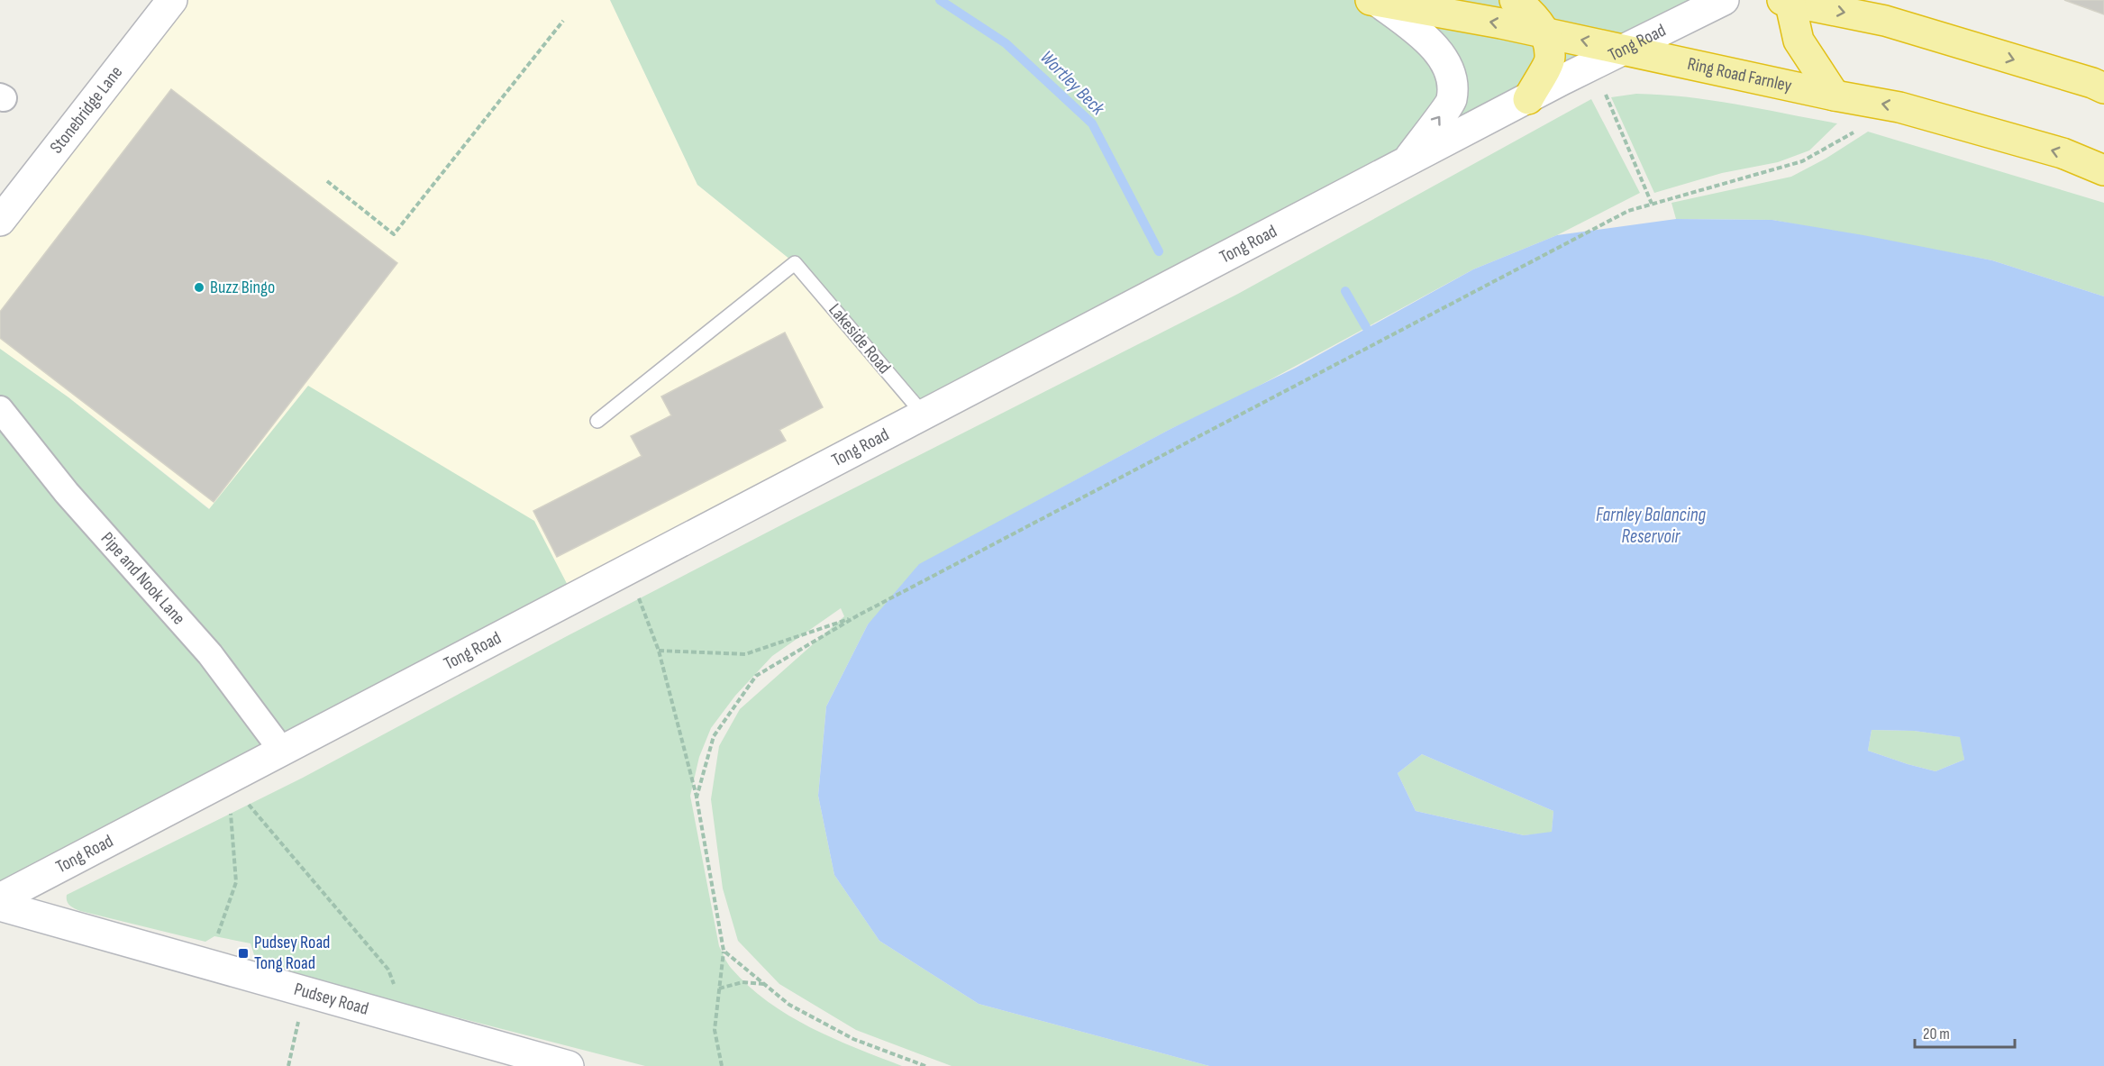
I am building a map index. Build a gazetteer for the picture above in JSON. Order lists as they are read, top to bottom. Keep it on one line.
{"streets":{"highway":["Ring Road Farnley"],"street":["Tong Road","Stonebridge Lane","Pipe and Nook Lane","Pudsey Road"],"lane":["Lakeside Road"]},"crossings":[["Tong Road","Ring Road Farnley"],["Tong Road","Lakeside Road"],["Tong Road","Pipe and Nook Lane"]],"water":["Wortley Beck","Farnley Balancing Reservoir"],"places":{"other":["Buzz Bingo"],"transit":["Pudsey Road Tong Road"]},"scale_bar":"20 m"}
